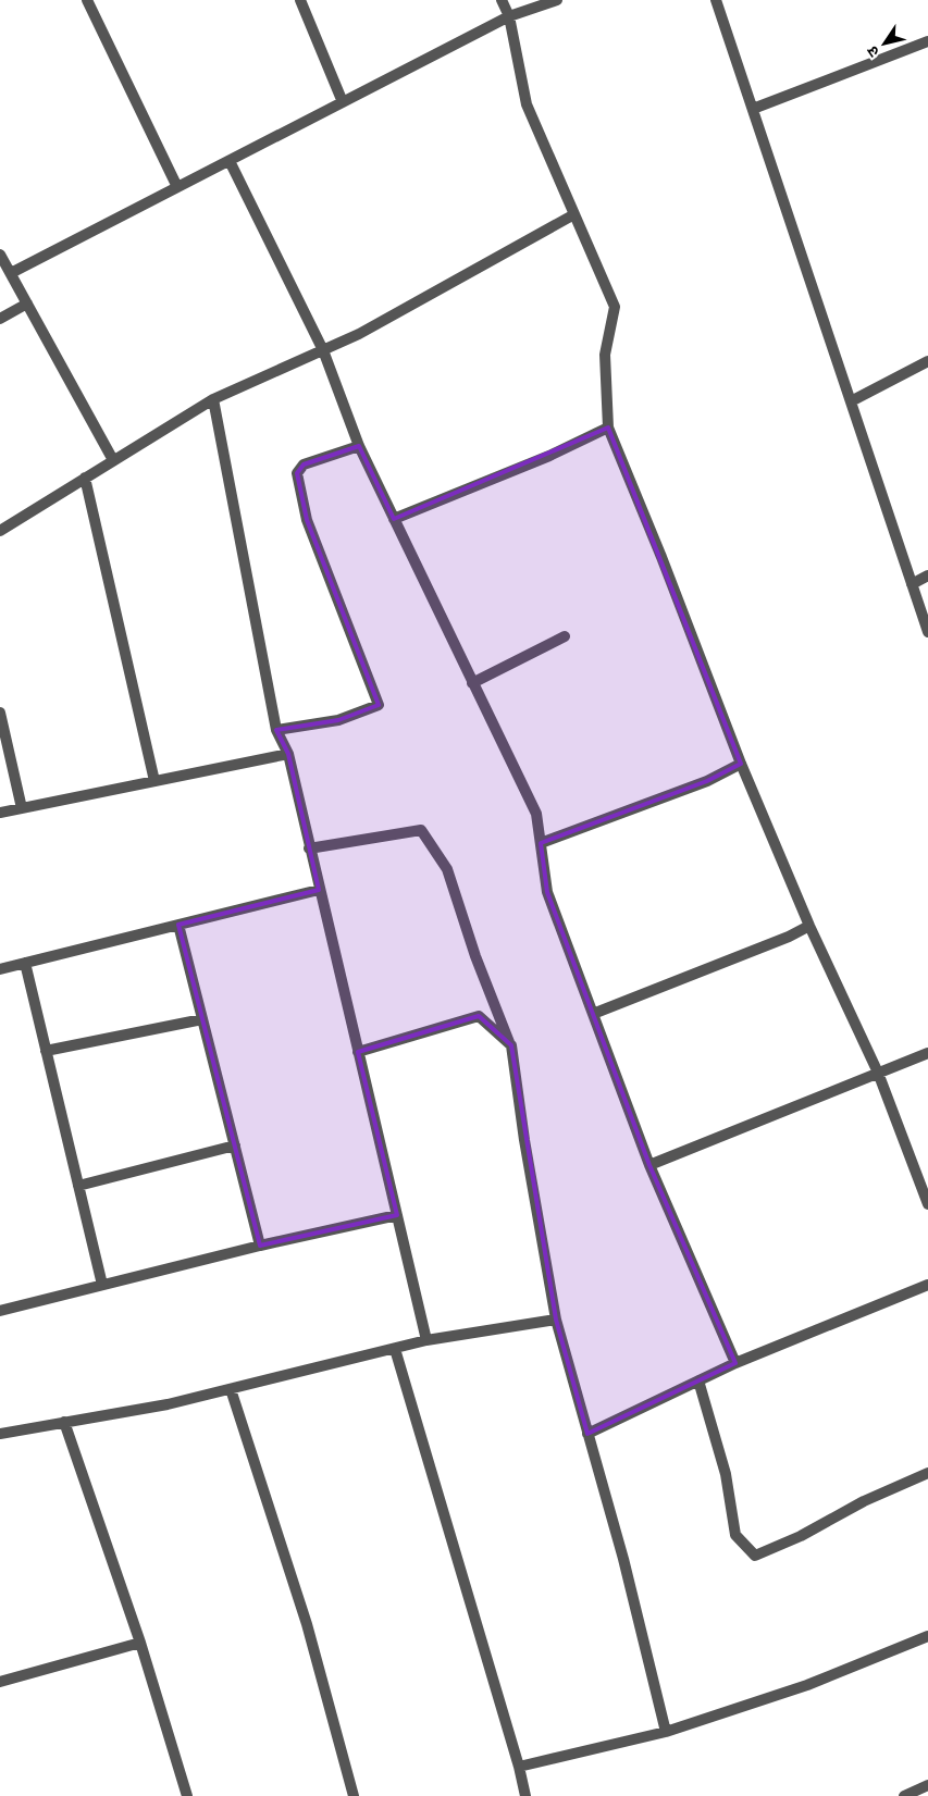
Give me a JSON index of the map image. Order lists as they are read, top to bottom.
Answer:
{
  "north": "bottom left"
}
